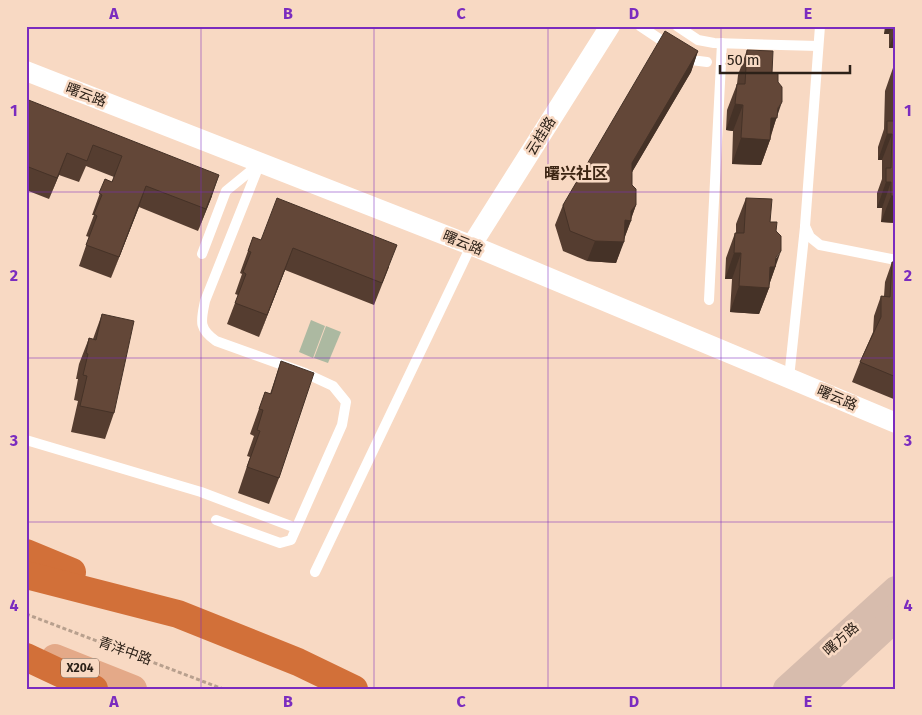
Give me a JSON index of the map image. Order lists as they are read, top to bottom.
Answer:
{
  "streets": {
    "main road": ["X204"],
    "street": ["曙云路", "云桂路", "曙方路"],
    "path": ["青洋中路"]
  },
  "crossings": [
    ["曙云路", "云桂路"]
  ],
  "districts": ["曙兴社区"],
  "scale_bar": "50 m",
  "grid": {
    "columns": [
      "A",
      "B",
      "C",
      "D",
      "E"
    ],
    "rows": [
      "1",
      "2",
      "3",
      "4"
    ]
  }
}
